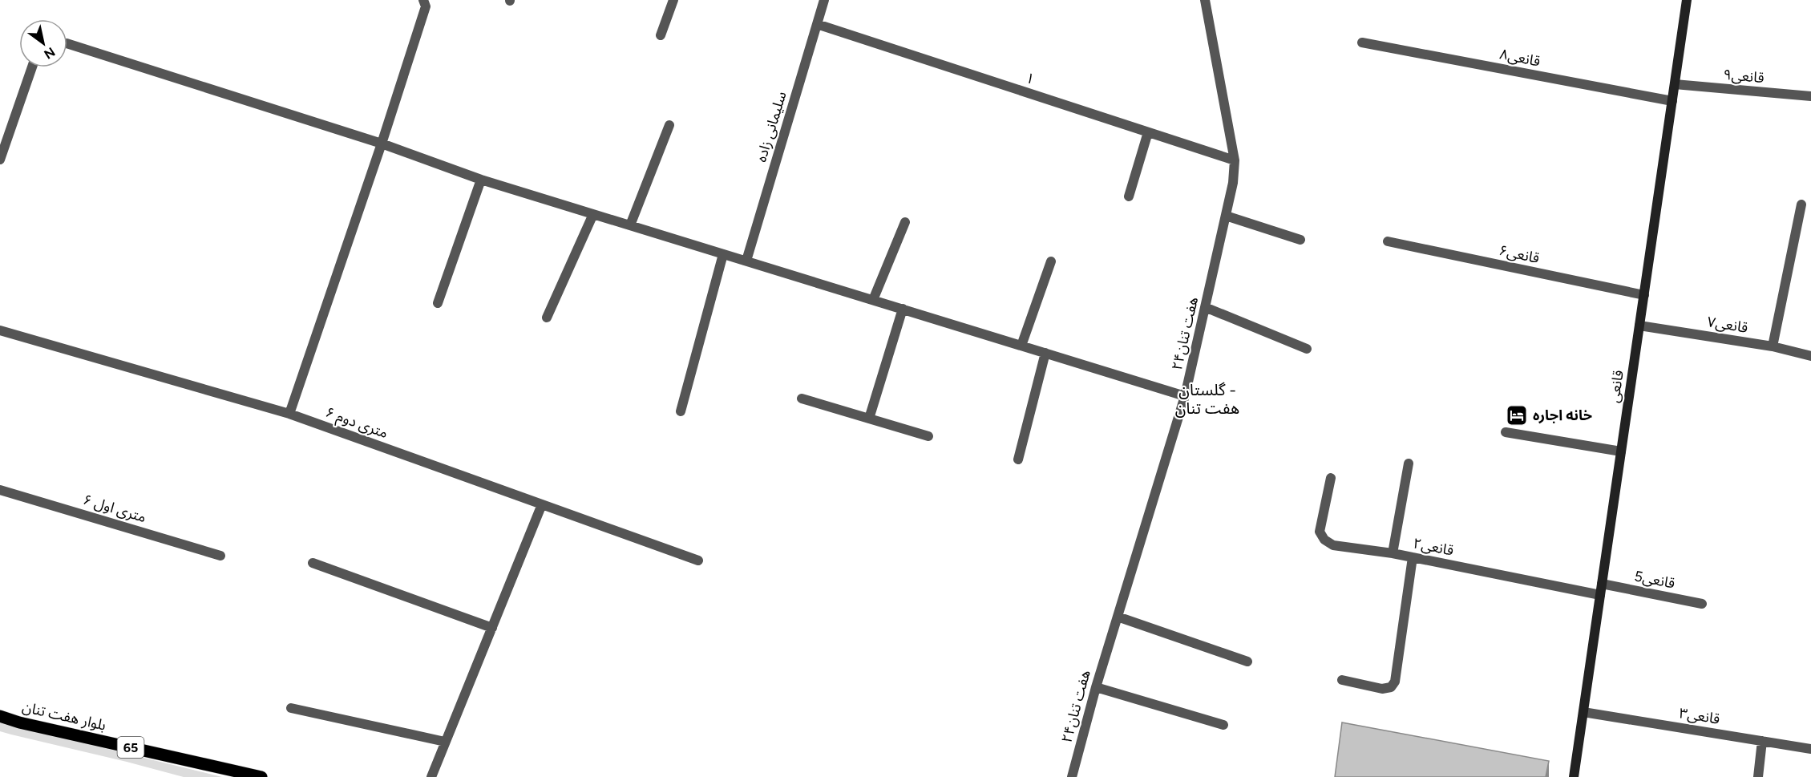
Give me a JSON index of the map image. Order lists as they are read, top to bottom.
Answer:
{
  "streets": {
    "main road": ["بلوار هفت تنان", "65"],
    "street": [
      "۸قانعی",
      "۹قانعی",
      "۱",
      "سلیمانی زاده",
      "۶قانعی",
      "۷قانعی",
      "هفت تنان۲۴",
      "قانعی",
      "۶ متری دوم",
      "۶ متری اول",
      "۲قانعی",
      "5قانعی",
      "۳قانعی"
    ]
  },
  "crossings": [
    ["۸قانعی", "قانعی"],
    ["۹قانعی", "قانعی"],
    ["۱", "سلیمانی زاده"],
    ["۱", "هفت تنان۲۴"],
    ["۶قانعی", "قانعی"],
    ["۷قانعی", "قانعی"],
    ["قانعی", "۲قانعی"],
    ["قانعی", "5قانعی"],
    ["قانعی", "۳قانعی"]
  ],
  "districts": ["گلستان - هفت تنان"],
  "places": {
    "hotel": ["خانه اجاره"]
  },
  "north": "bottom right"
}
